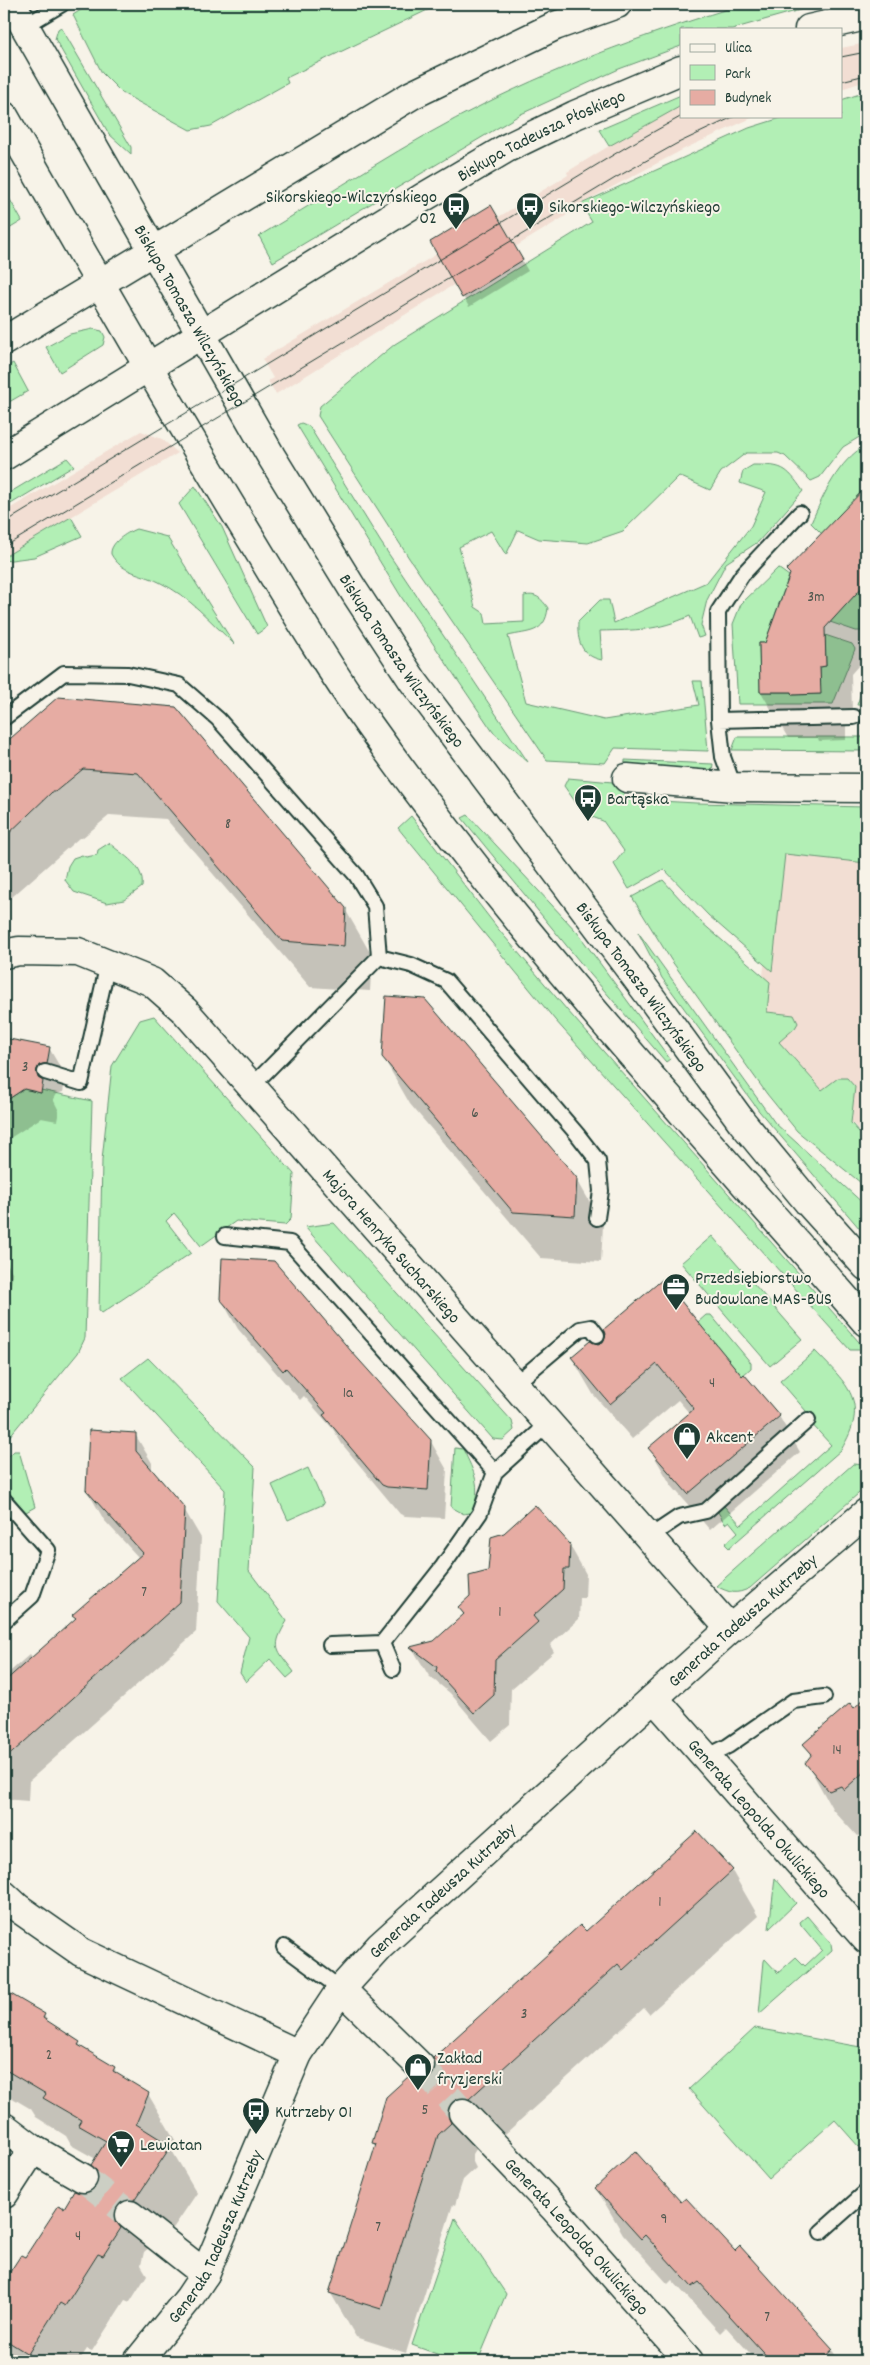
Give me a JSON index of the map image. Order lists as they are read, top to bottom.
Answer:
{
  "streets": {
    "street": [
      "Biskupa Tadeusza Płoskiego",
      "Biskupa Tomasza Wilczyńskiego",
      "Majora Henryka Sucharskiego",
      "Generała Tadeusza Kutrzeby",
      "Generała Leopolda Okulickiego"
    ]
  },
  "crossings": [
    ["Biskupa Tadeusza Płoskiego", "Biskupa Tomasza Wilczyńskiego"],
    ["Majora Henryka Sucharskiego", "Generała Tadeusza Kutrzeby"],
    ["Generała Tadeusza Kutrzeby", "Generała Leopolda Okulickiego"]
  ],
  "places": {
    "bus stop": [
      "Sikorskiego-Wilczyńskiego 02",
      "Sikorskiego-Wilczyńskiego",
      "Bartąska",
      "Kutrzeby 01"
    ],
    "office": ["Przedsiębiorstwo Budowlane MAS-BUS"],
    "shop": ["Akcent", "Zakład fryzjerski"],
    "supermarket": ["Lewiatan"]
  },
  "house_numbers": [
    "3m",
    "8",
    "3",
    "6",
    "4",
    "1a",
    "7",
    "1",
    "14",
    "1",
    "3",
    "2",
    "5",
    "9",
    "7",
    "4",
    "7"
  ],
  "legend": ["Ulica", "Park", "Budynek"]
}
